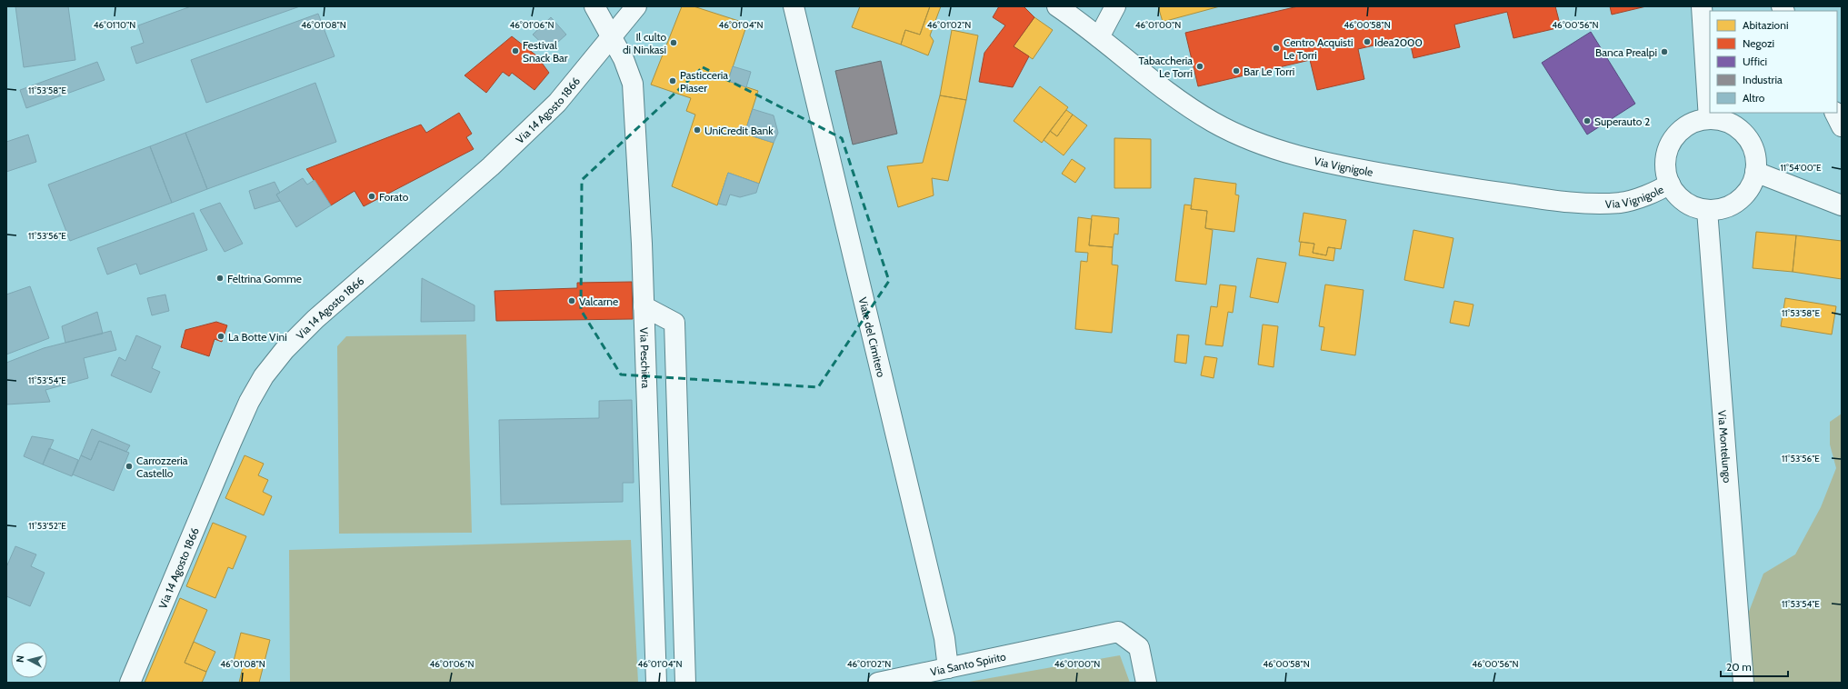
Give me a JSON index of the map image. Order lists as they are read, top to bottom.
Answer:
{
  "streets": {
    "street": [
      "Via 14 Agosto 1866",
      "Via Vignigole",
      "Viale del Cimitero",
      "Via Peschiera",
      "Via Montelungo",
      "Via Santo Spirito"
    ]
  },
  "crossings": [
    ["Via 14 Agosto 1866", "Via Peschiera"],
    ["Via Vignigole", "Via Montelungo"],
    ["Viale del Cimitero", "Via Santo Spirito"]
  ],
  "places": [
    "Idea2000",
    "Il culto di Ninkasi",
    "Centro Acquisti Le Torri",
    "Festival Snack Bar",
    "Banca Prealpi",
    "Tabaccheria Le Torri",
    "Bar Le Torri",
    "Pasticceria Piaser",
    "Superauto 2",
    "UniCredit Bank",
    "Forato",
    "Feltrina Gomme",
    "Valcarne",
    "La Botte Vini",
    "Carrozzeria Castello"
  ],
  "legend": [
    "Abitazioni",
    "Negozi",
    "Uffici",
    "Industria",
    "Altro"
  ],
  "scale_bar": "20 m",
  "north": "left",
  "coordinates": [
    "46°01'10\"N",
    "46°01'08\"N",
    "46°01'06\"N",
    "46°01'04\"N",
    "46°01'02\"N",
    "46°01'00\"N",
    "46°00'58\"N",
    "46°00'56\"N",
    "11°53'58\"E",
    "11°54'00\"E",
    "11°53'56\"E",
    "11°53'54\"E",
    "11°53'52\"E"
  ]
}
